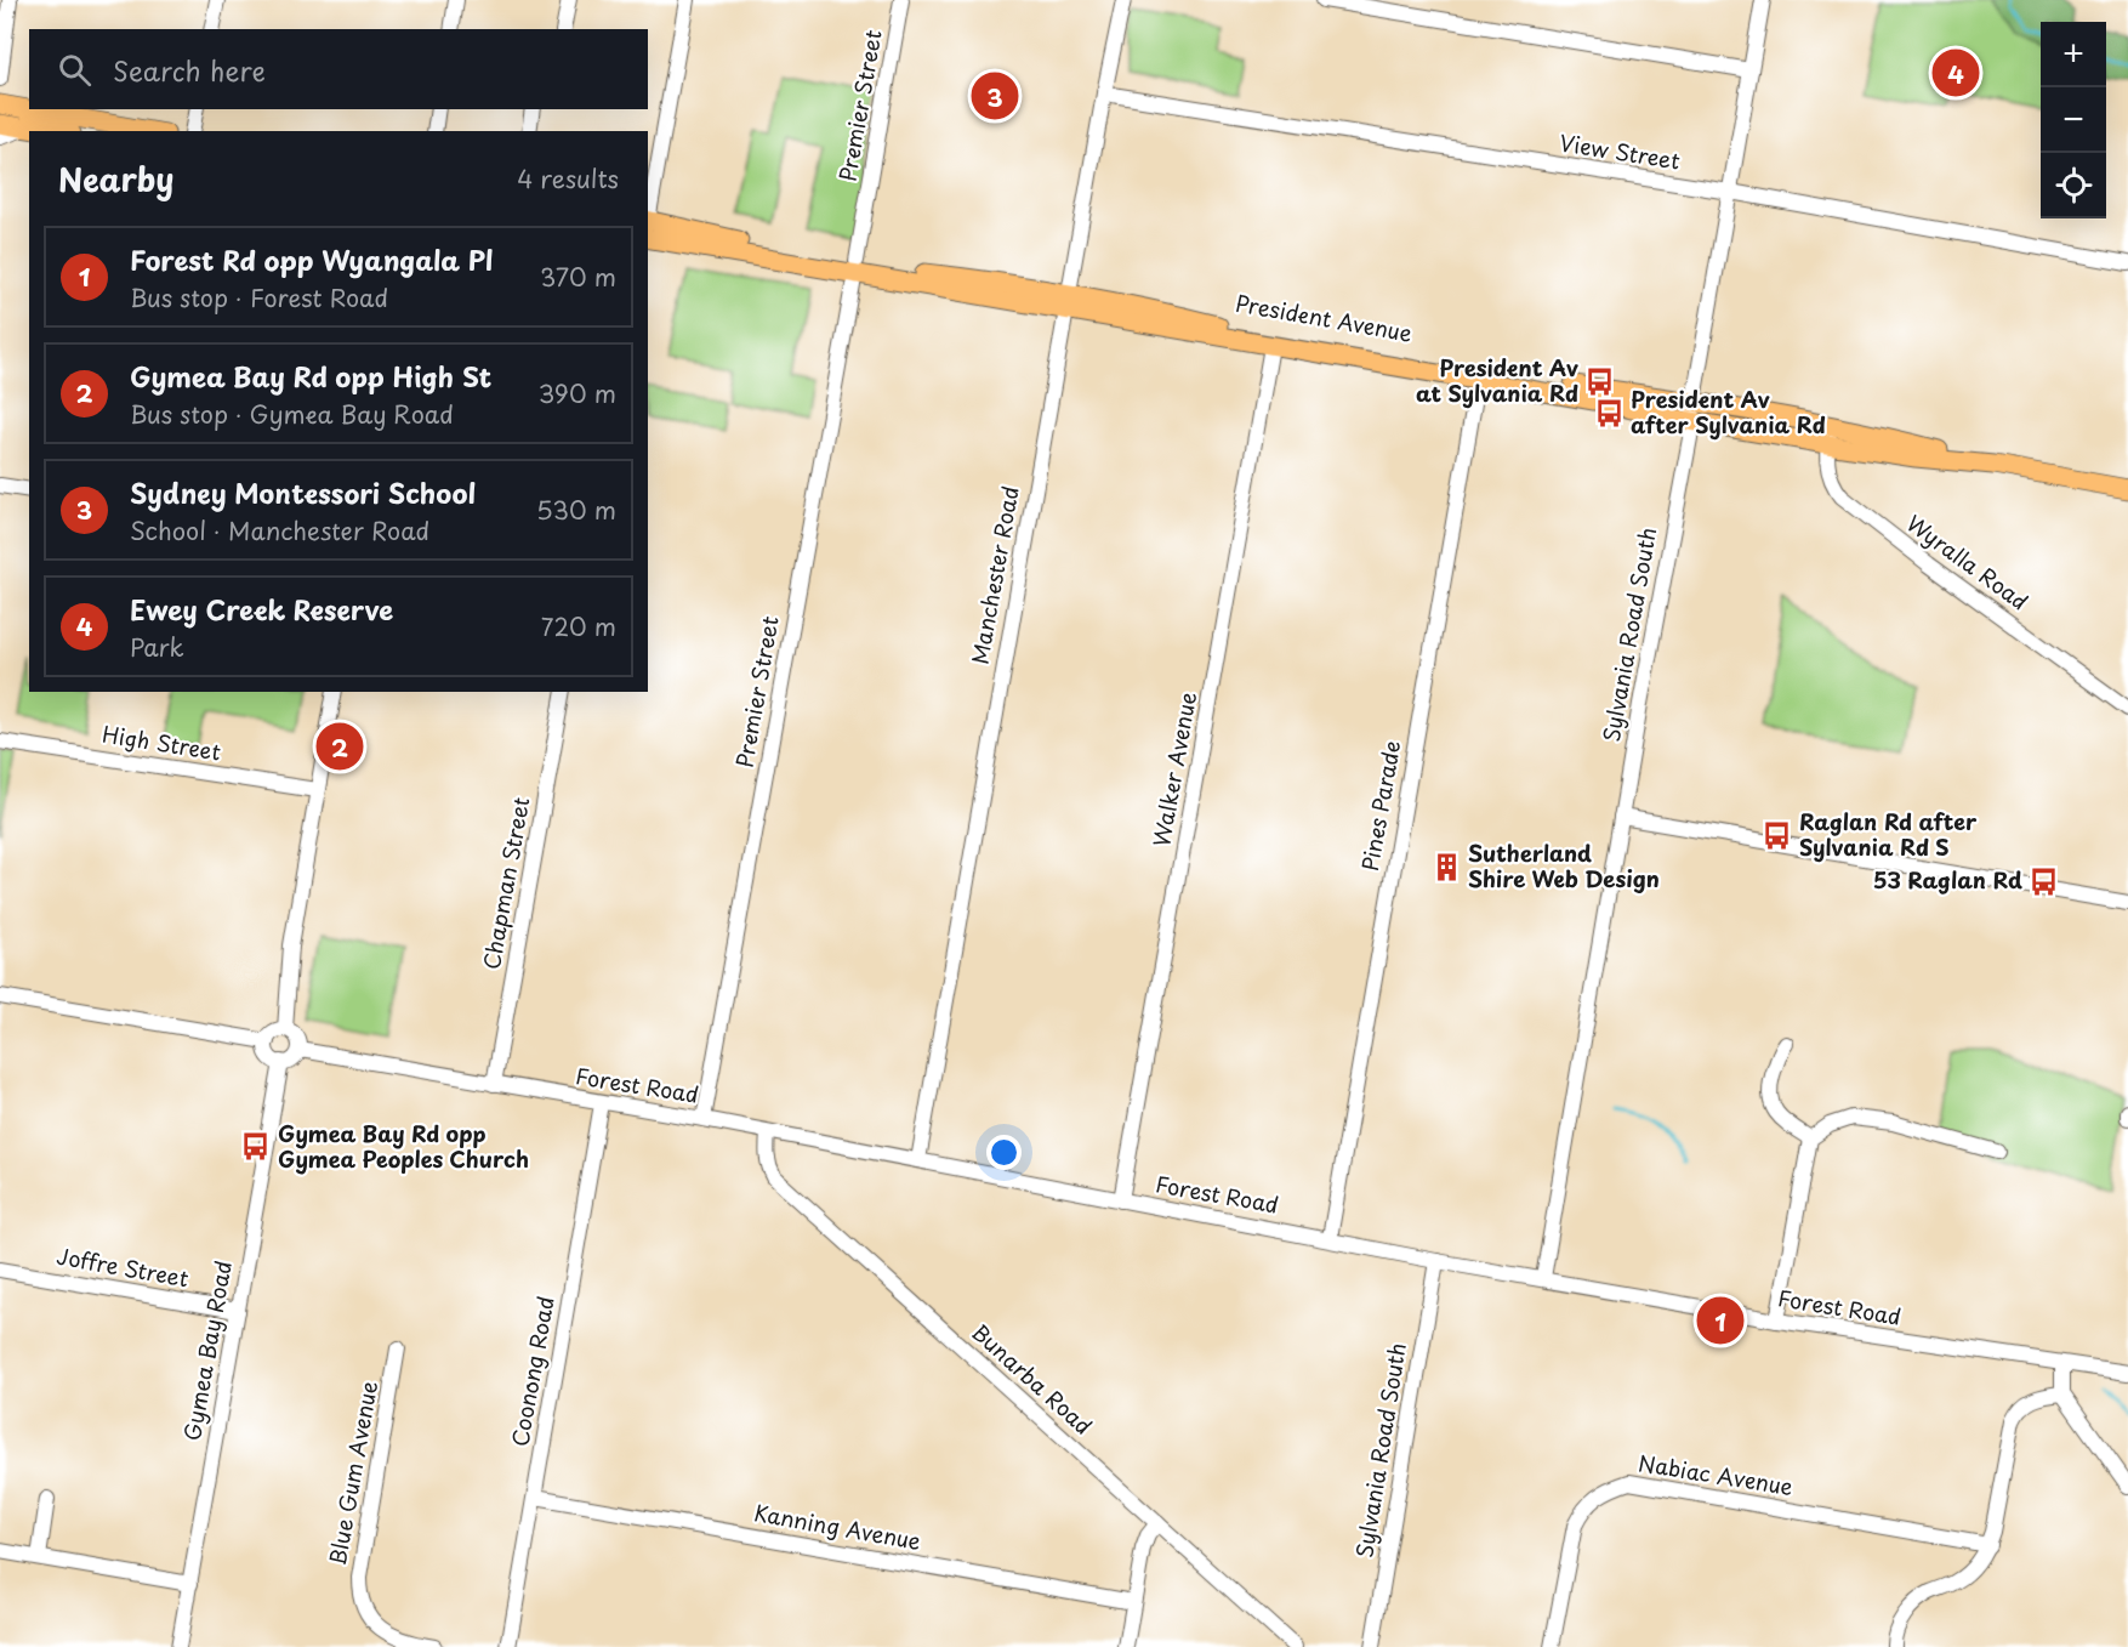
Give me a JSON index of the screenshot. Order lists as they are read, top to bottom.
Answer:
{
  "streets": {
    "main road": ["President Avenue"],
    "street": [
      "Premier Street",
      "View Street",
      "Wyralla Road",
      "Manchester Road",
      "Sylvania Road South",
      "High Street",
      "Walker Avenue",
      "Pines Parade",
      "Chapman Street",
      "Forest Road",
      "Joffre Street",
      "Gymea Bay Road",
      "Coonong Road",
      "Bunarba Road",
      "Blue Gum Avenue",
      "Nabiac Avenue",
      "Kanning Avenue"
    ]
  },
  "crossings": [
    ["Premier Street", "President Avenue"],
    ["Premier Street", "Forest Road"],
    ["View Street", "Manchester Road"],
    ["View Street", "Sylvania Road South"],
    ["President Avenue", "Wyralla Road"],
    ["President Avenue", "Manchester Road"],
    ["President Avenue", "Sylvania Road South"],
    ["President Avenue", "Walker Avenue"],
    ["President Avenue", "Pines Parade"],
    ["Manchester Road", "Forest Road"],
    ["Sylvania Road South", "Forest Road"],
    ["Walker Avenue", "Forest Road"],
    ["Pines Parade", "Forest Road"],
    ["Chapman Street", "Forest Road"],
    ["Forest Road", "Gymea Bay Road"],
    ["Forest Road", "Coonong Road"],
    ["Forest Road", "Bunarba Road"],
    ["Joffre Street", "Gymea Bay Road"],
    ["Coonong Road", "Kanning Avenue"]
  ],
  "places": {
    "bus stop": [
      "President Av at Sylvania Rd",
      "President Av after Sylvania Rd",
      "Raglan Rd after Sylvania Rd S",
      "53 Raglan Rd",
      "Gymea Bay Rd opp Gymea Peoples Church"
    ],
    "building": ["Sutherland Shire Web Design"]
  },
  "page": {
    "map_buttons": ["+", "−"],
    "search": "Search here",
    "pins": [
      "4",
      "3",
      "2",
      "1"
    ],
    "heading": ["Nearby", "4 results"],
    "list": [
      {
        "mark": "1",
        "name": "Forest Rd opp Wyangala Pl",
        "note": "Bus stop · Forest Road",
        "value": "370 m"
      },
      {
        "mark": "2",
        "name": "Gymea Bay Rd opp High St",
        "note": "Bus stop · Gymea Bay Road",
        "value": "390 m"
      },
      {
        "mark": "3",
        "name": "Sydney Montessori School",
        "note": "School · Manchester Road",
        "value": "530 m"
      },
      {
        "mark": "4",
        "name": "Ewey Creek Reserve",
        "note": "Park",
        "value": "720 m"
      }
    ]
  }
}
